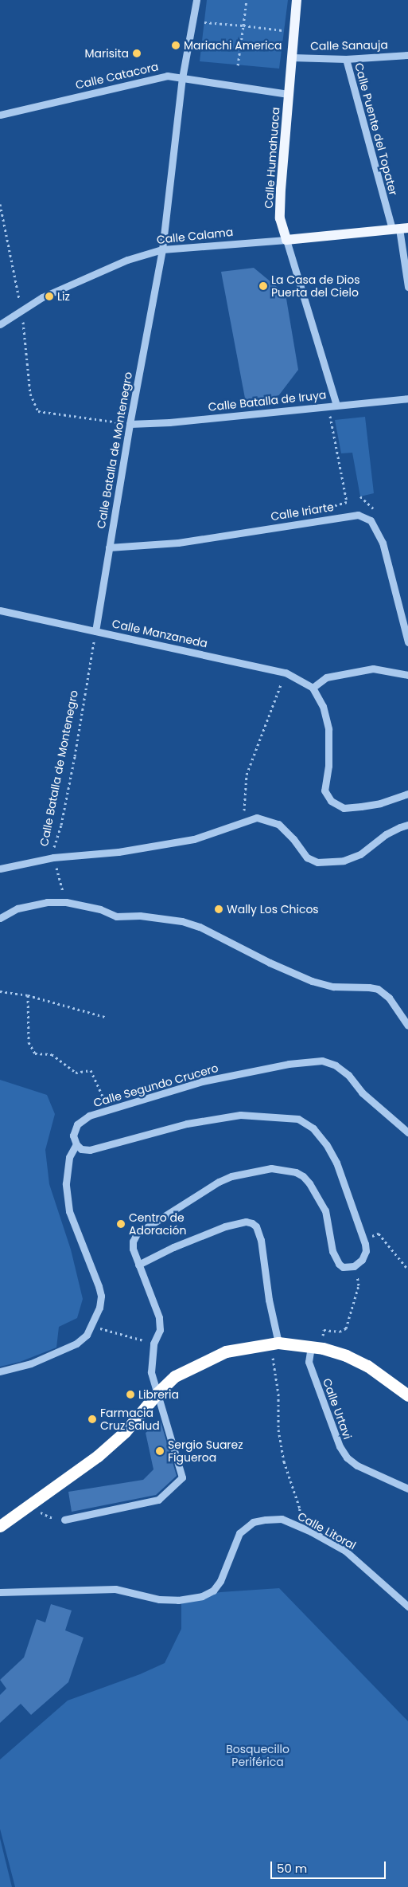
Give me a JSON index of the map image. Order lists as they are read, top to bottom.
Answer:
{
  "streets": {
    "main road": ["Calle Humahuaca", "Calle Calama"],
    "street": [
      "Calle Sanauja",
      "Calle Catacora",
      "Calle Puente del Topater",
      "Calle Batalla de Iruya",
      "Calle Batalla de Montenegro",
      "Calle Iriarte",
      "Calle Manzaneda",
      "Calle Segundo Crucero",
      "Calle Urtavi",
      "Calle Litoral"
    ]
  },
  "crossings": [
    ["Calle Sanauja", "Calle Puente del Topater"],
    ["Calle Sanauja", "Calle Humahuaca"],
    ["Calle Catacora", "Calle Humahuaca"],
    ["Calle Catacora", "Calle Batalla de Montenegro"],
    ["Calle Puente del Topater", "Calle Calama"],
    ["Calle Humahuaca", "Calle Calama"],
    ["Calle Humahuaca", "Calle Batalla de Iruya"],
    ["Calle Calama", "Calle Batalla de Montenegro"],
    ["Calle Batalla de Iruya", "Calle Batalla de Montenegro"],
    ["Calle Batalla de Montenegro", "Calle Iriarte"],
    ["Calle Batalla de Montenegro", "Calle Manzaneda"]
  ],
  "parks": ["Bosquecillo Periférica"],
  "places": [
    "Mariachi America",
    "Marisita",
    "La Casa de Dios Puerta del Cielo",
    "Liz",
    "Wally Los Chicos",
    "Centro de Adoración",
    "Libreria",
    "Farmacia Cruz Salud",
    "Sergio Suarez Figueroa"
  ],
  "scale_bar": "50 m"
}
